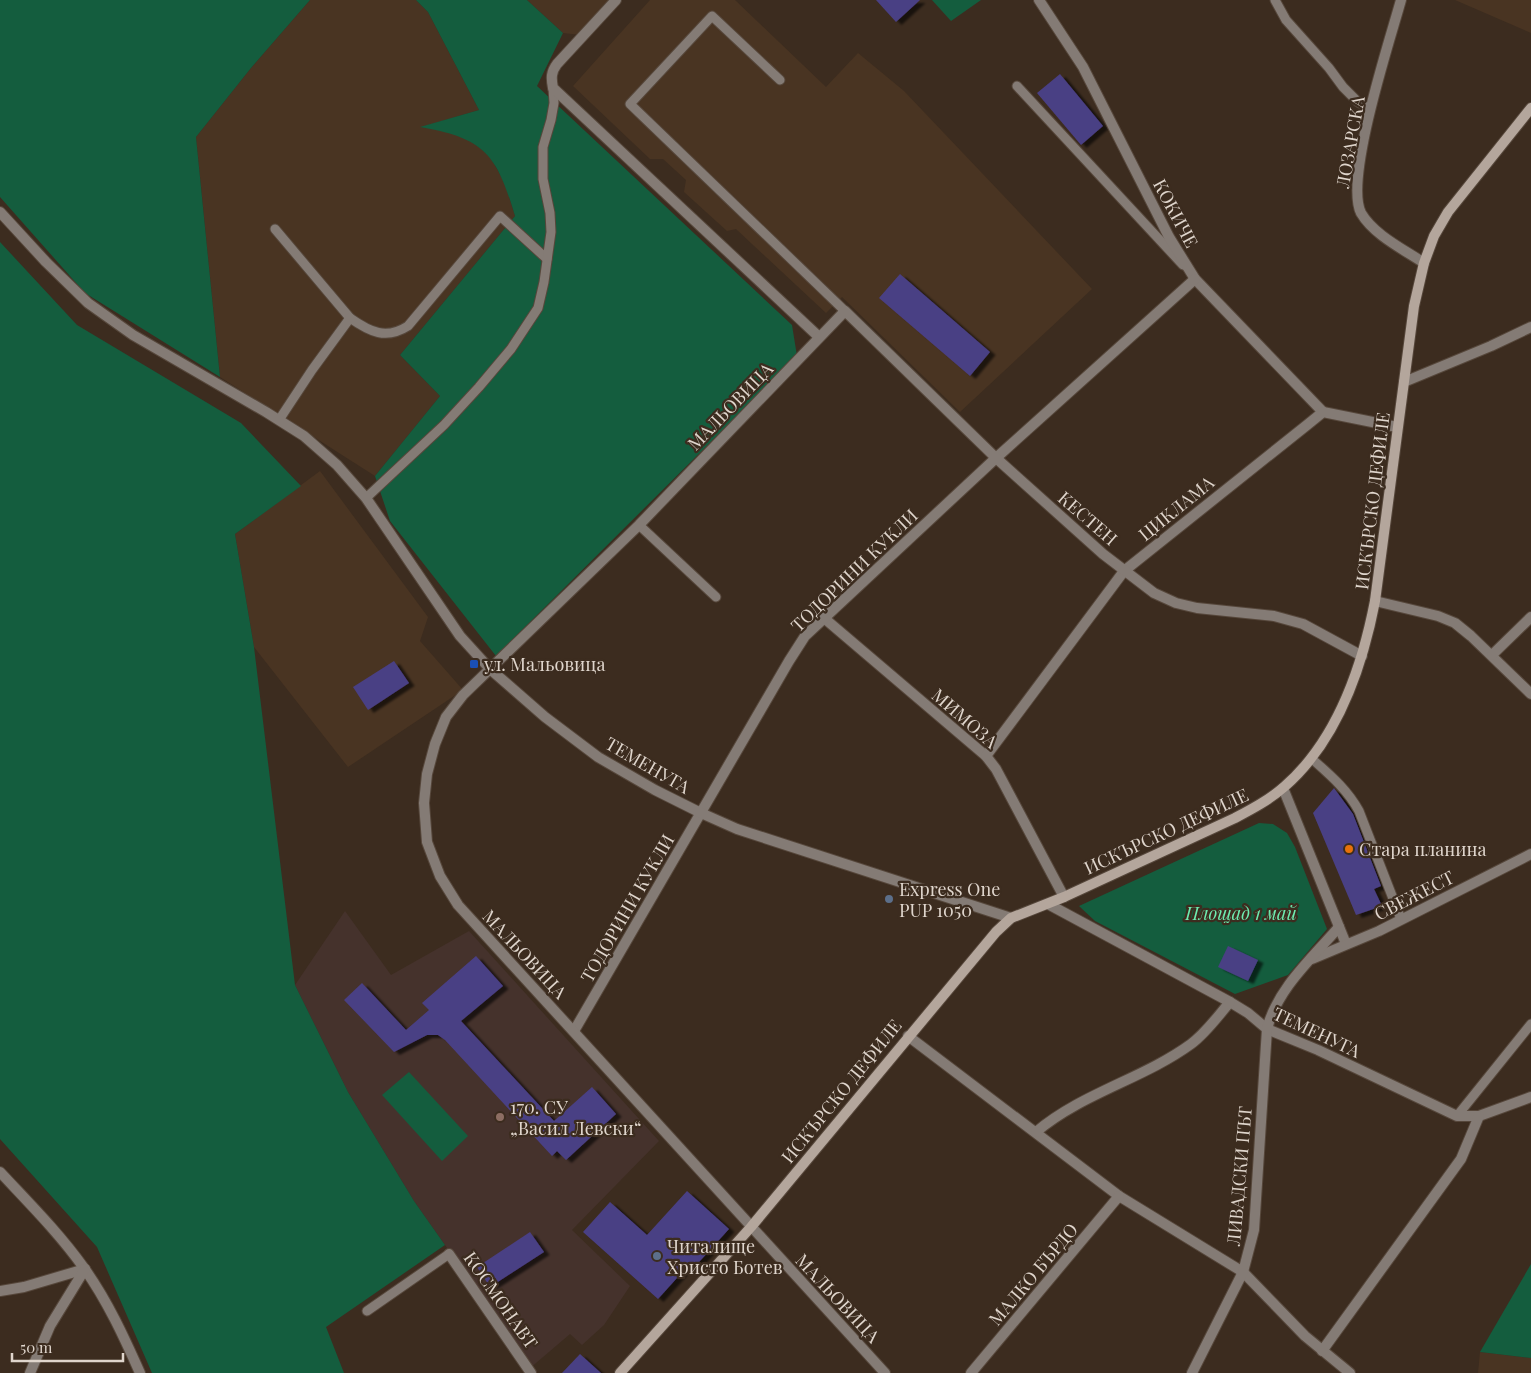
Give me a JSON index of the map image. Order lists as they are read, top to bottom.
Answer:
{
  "streets": {
    "main road": ["ИСКЪРСКО ДЕФИЛЕ"],
    "street": [
      "ЛОЗАРСКА",
      "КОКИЧЕ",
      "МАЛЬОВИЦА",
      "ЦИКЛАМА",
      "КЕСТЕН",
      "ТОДОРИНИ КУКЛИ",
      "МИМОЗА",
      "ТЕМЕНУГА",
      "СВЕЖЕСТ",
      "ЛИВАДСКИ ПЪТ",
      "МАЛКО БЪРДО",
      "КОСМОНАВТ"
    ]
  },
  "crossings": [
    ["ЛОЗАРСКА", "ИСКЪРСКО ДЕФИЛЕ"],
    ["КОКИЧЕ", "ЦИКЛАМА"],
    ["КОКИЧЕ", "ТОДОРИНИ КУКЛИ"],
    ["МАЛЬОВИЦА", "ИСКЪРСКО ДЕФИЛЕ"],
    ["МАЛЬОВИЦА", "КЕСТЕН"],
    ["МАЛЬОВИЦА", "ТОДОРИНИ КУКЛИ"],
    ["МАЛЬОВИЦА", "ТЕМЕНУГА"],
    ["ИСКЪРСКО ДЕФИЛЕ", "КЕСТЕН"],
    ["ИСКЪРСКО ДЕФИЛЕ", "МИМОЗА"],
    ["ИСКЪРСКО ДЕФИЛЕ", "ТЕМЕНУГА"],
    ["ЦИКЛАМА", "КЕСТЕН"],
    ["ЦИКЛАМА", "МИМОЗА"],
    ["КЕСТЕН", "ТОДОРИНИ КУКЛИ"],
    ["ТОДОРИНИ КУКЛИ", "МИМОЗА"],
    ["ТОДОРИНИ КУКЛИ", "ТЕМЕНУГА"],
    ["ТЕМЕНУГА", "ЛИВАДСКИ ПЪТ"],
    ["СВЕЖЕСТ", "ЛИВАДСКИ ПЪТ"]
  ],
  "parks": ["Площад 1 май"],
  "places": {
    "transit": ["ул. Мальовица"],
    "other": [
      "Стара планина",
      "Express One PUP 1050",
      "170. СУ „Васил Левски“",
      "Читалище Христо Ботев"
    ]
  },
  "scale_bar": "50 m"
}
